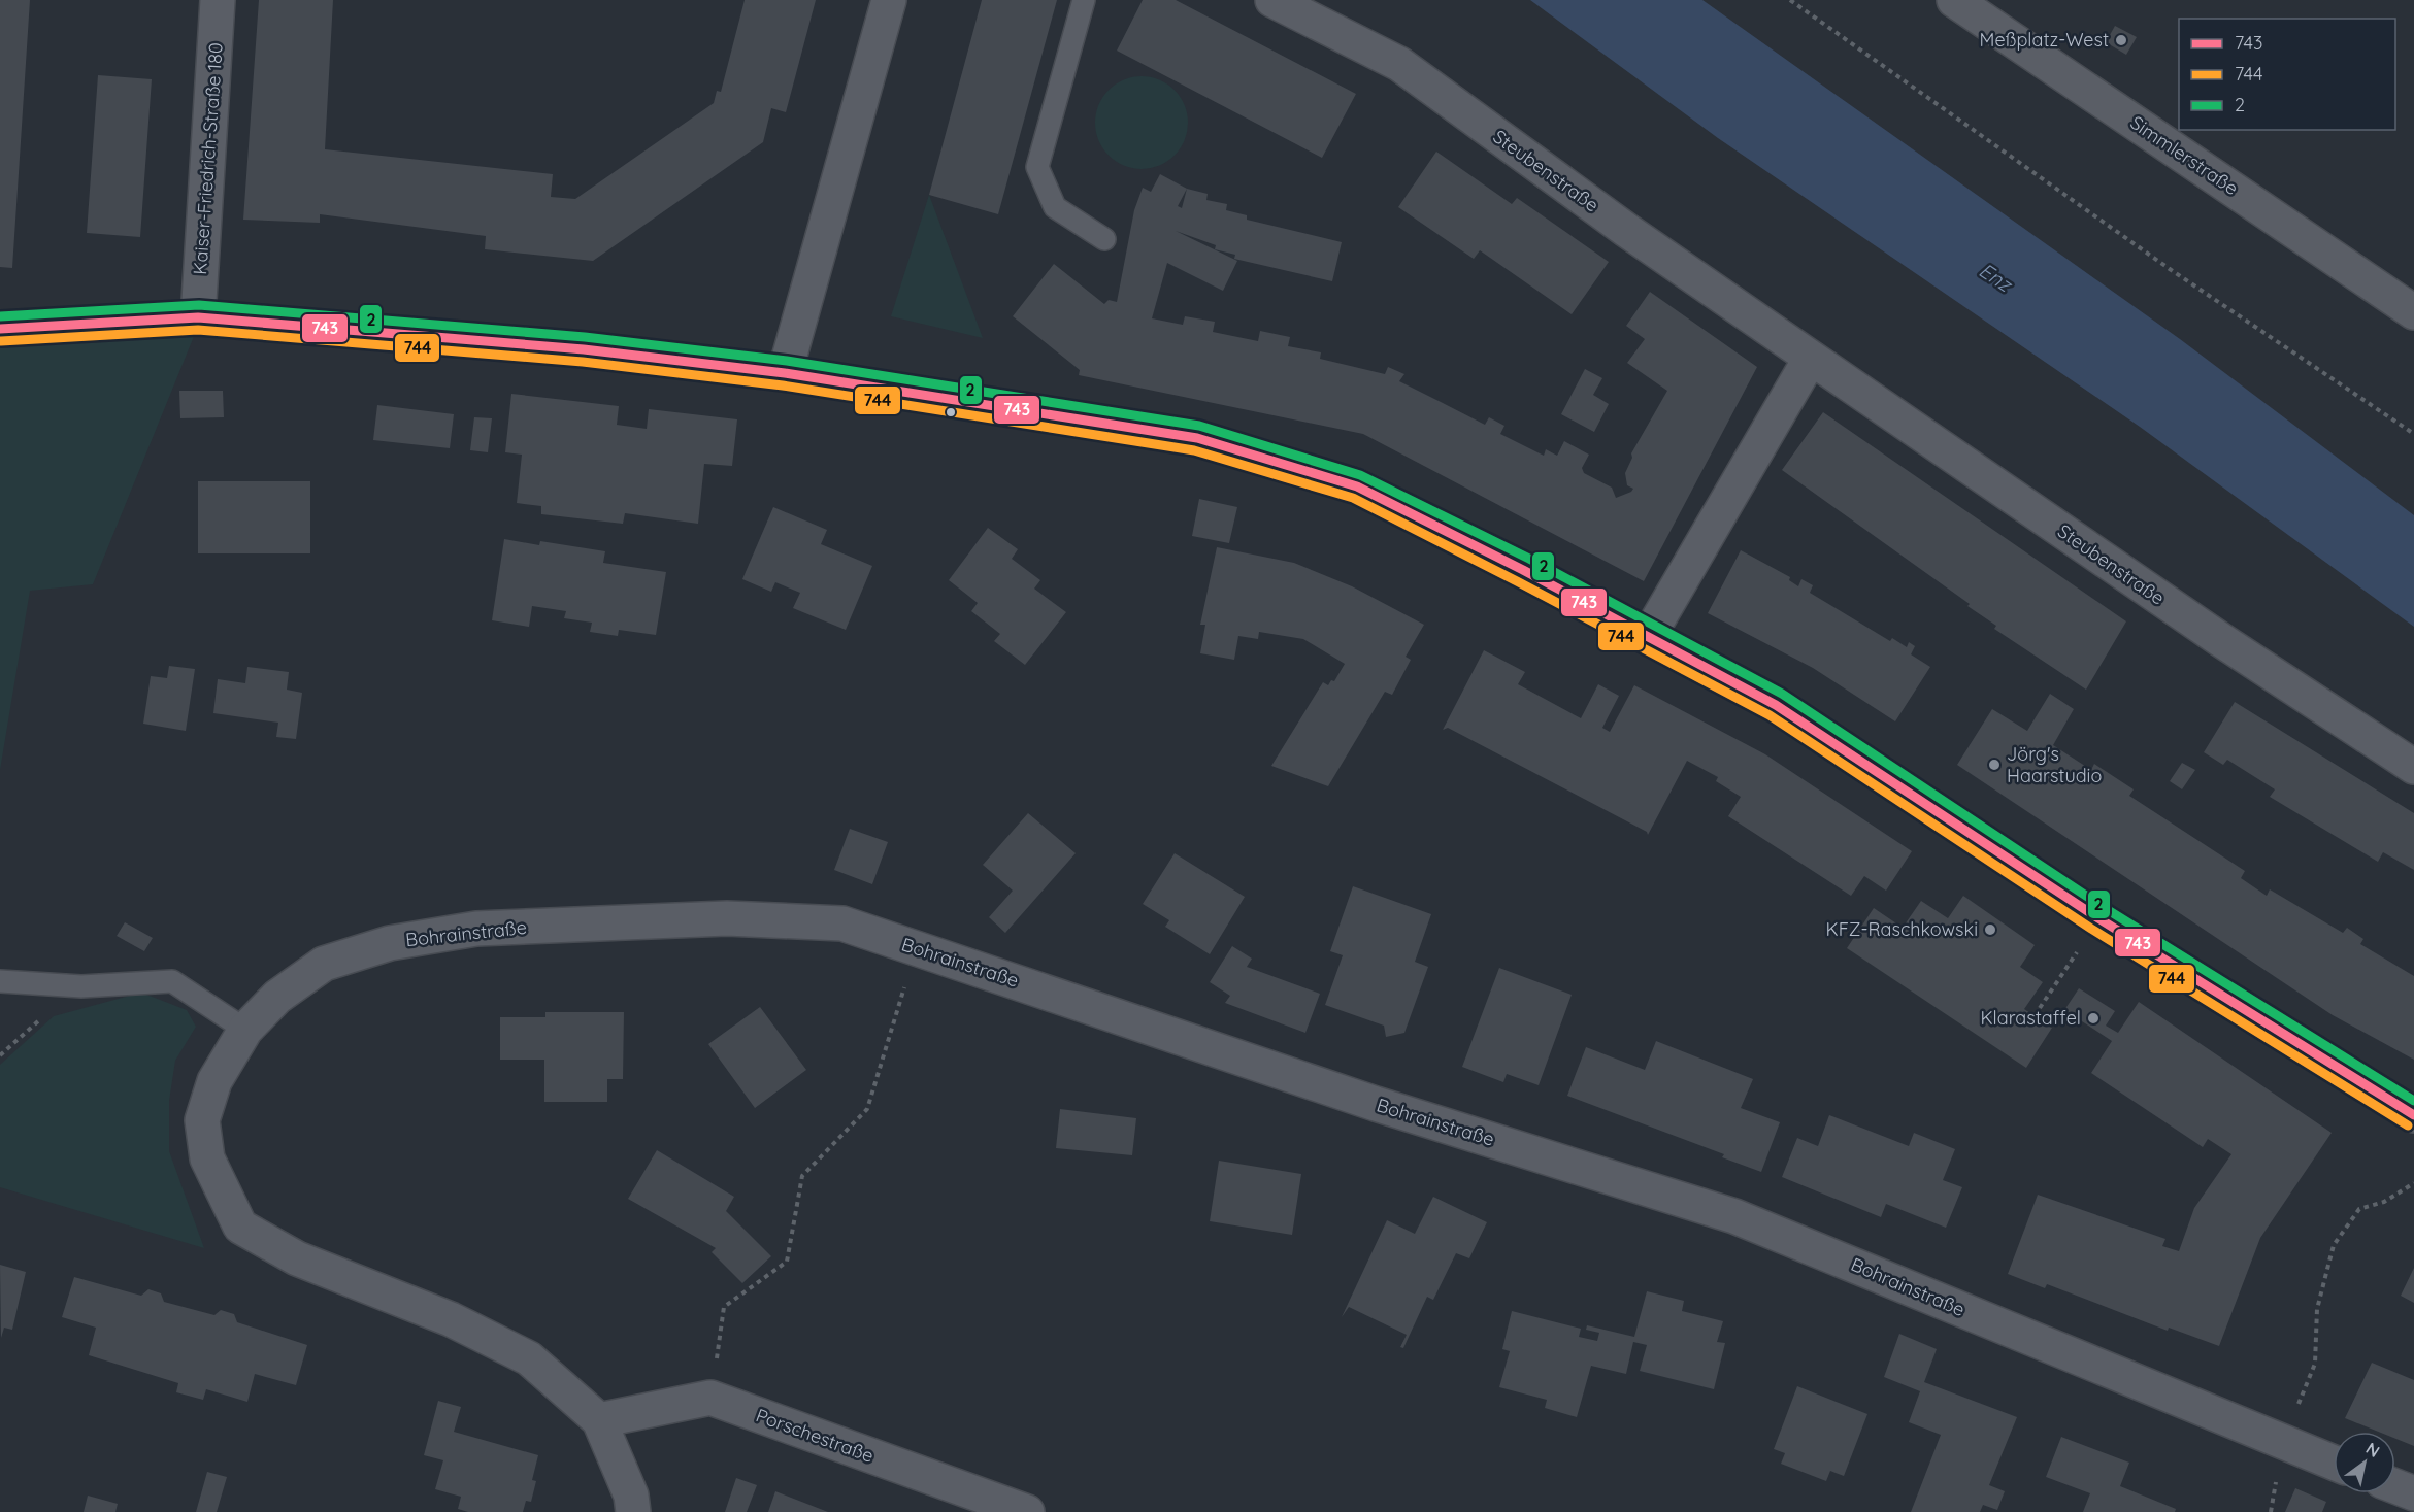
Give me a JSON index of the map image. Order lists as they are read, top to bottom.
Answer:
{
  "streets": {
    "street": [
      "Simmlerstraße",
      "Kaiser-Friedrich-Straße 180",
      "Steubenstraße",
      "Bohrainstraße",
      "Porschestraße"
    ]
  },
  "water": ["Enz"],
  "places": [
    "Meßplatz-West",
    "Jörg's Haarstudio",
    "KFZ-Raschkowski",
    "Klarastaffel"
  ],
  "lines": ["transit line 2", "transit line 743", "transit line 744"],
  "legend": ["743", "744", "2"],
  "north": "top right"
}
